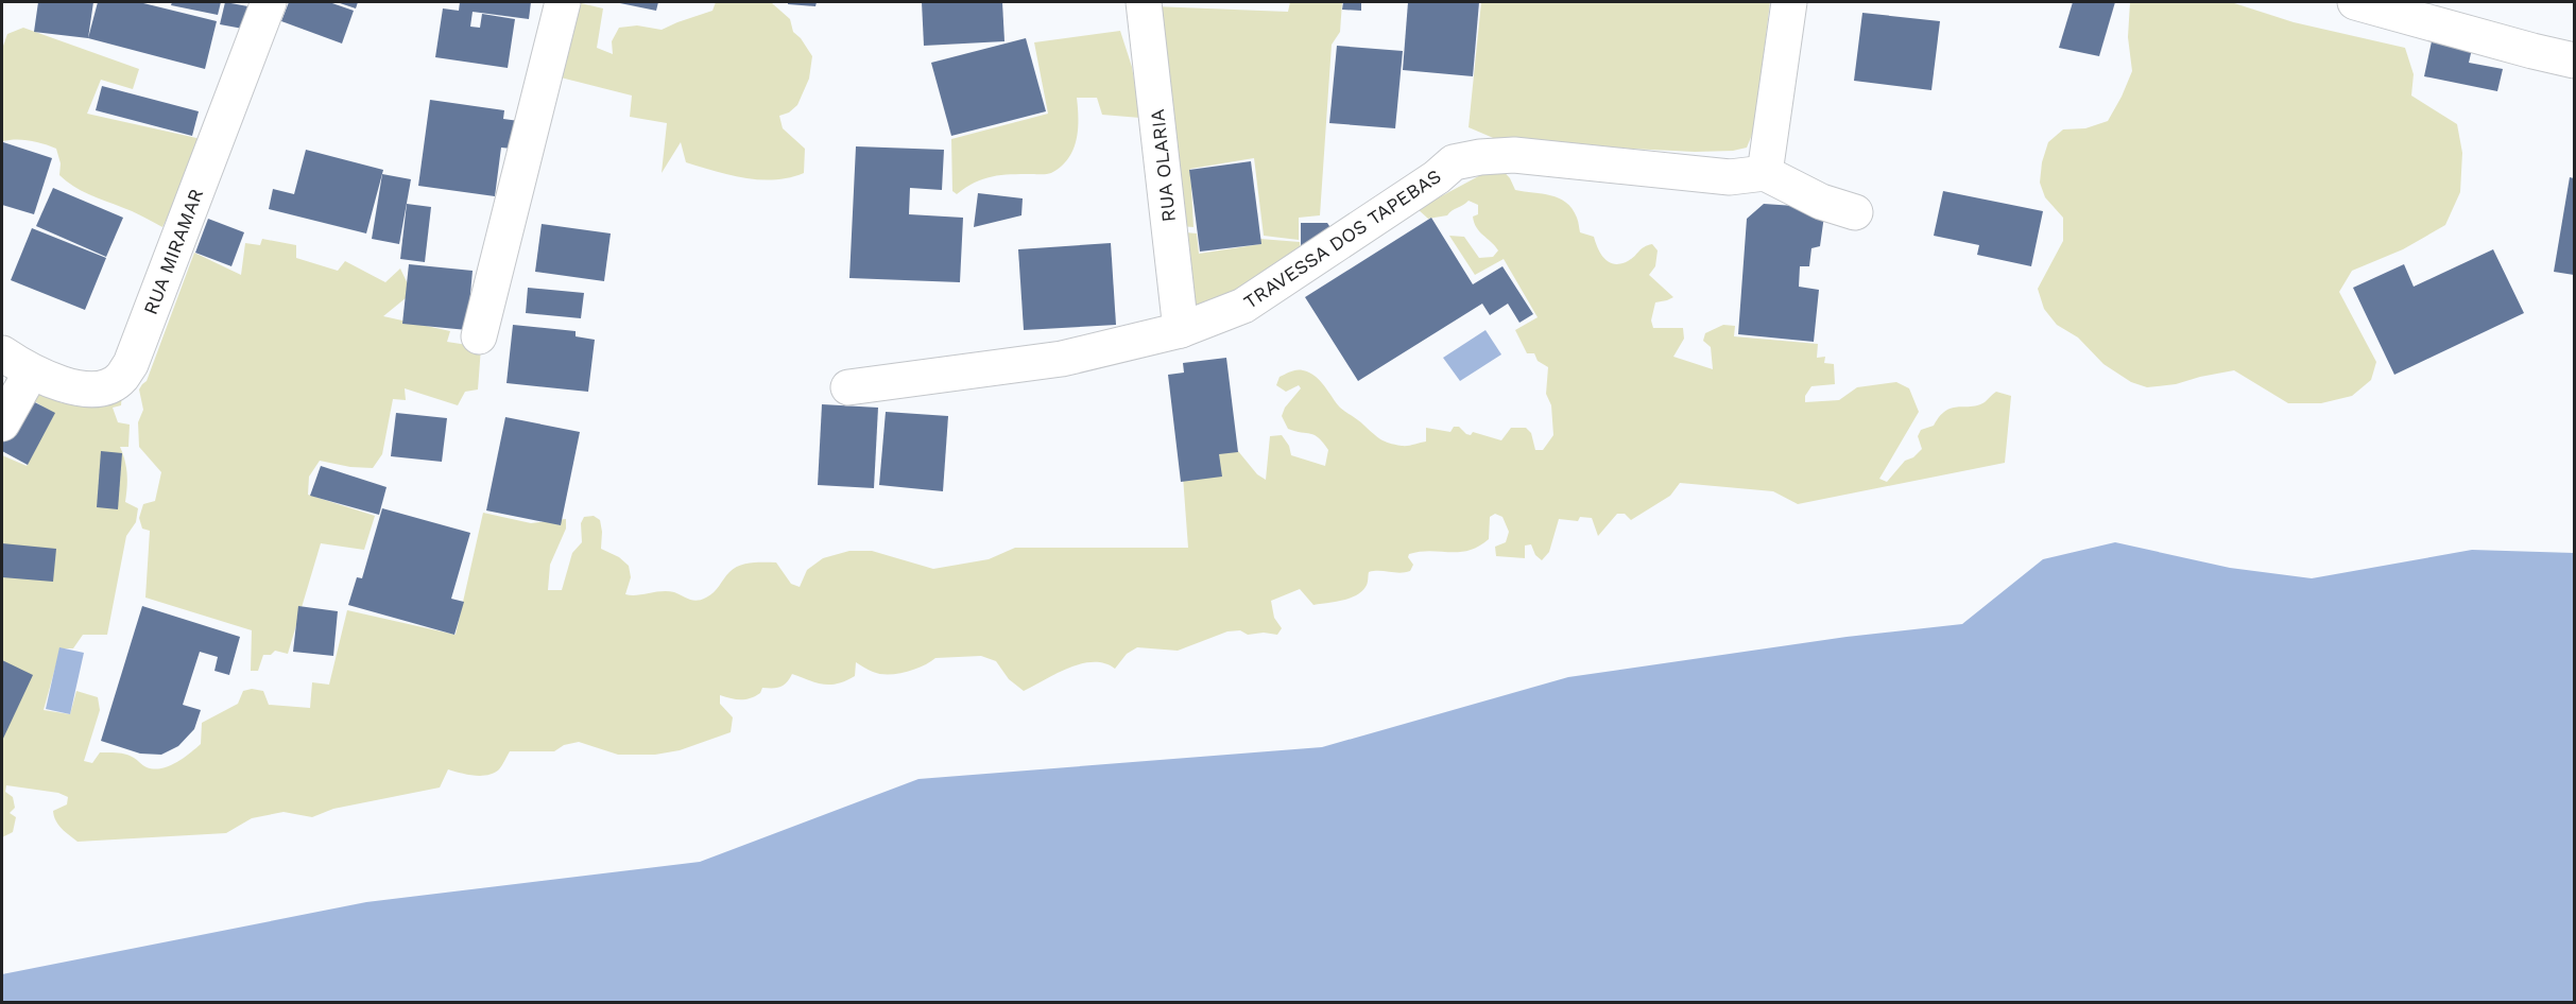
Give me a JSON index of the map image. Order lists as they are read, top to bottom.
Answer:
{
  "streets": {
    "street": ["RUA OLARIA", "TRAVESSA DOS TAPEBAS", "RUA MIRAMAR"]
  },
  "crossings": [
    ["RUA OLARIA", "TRAVESSA DOS TAPEBAS"]
  ]
}
